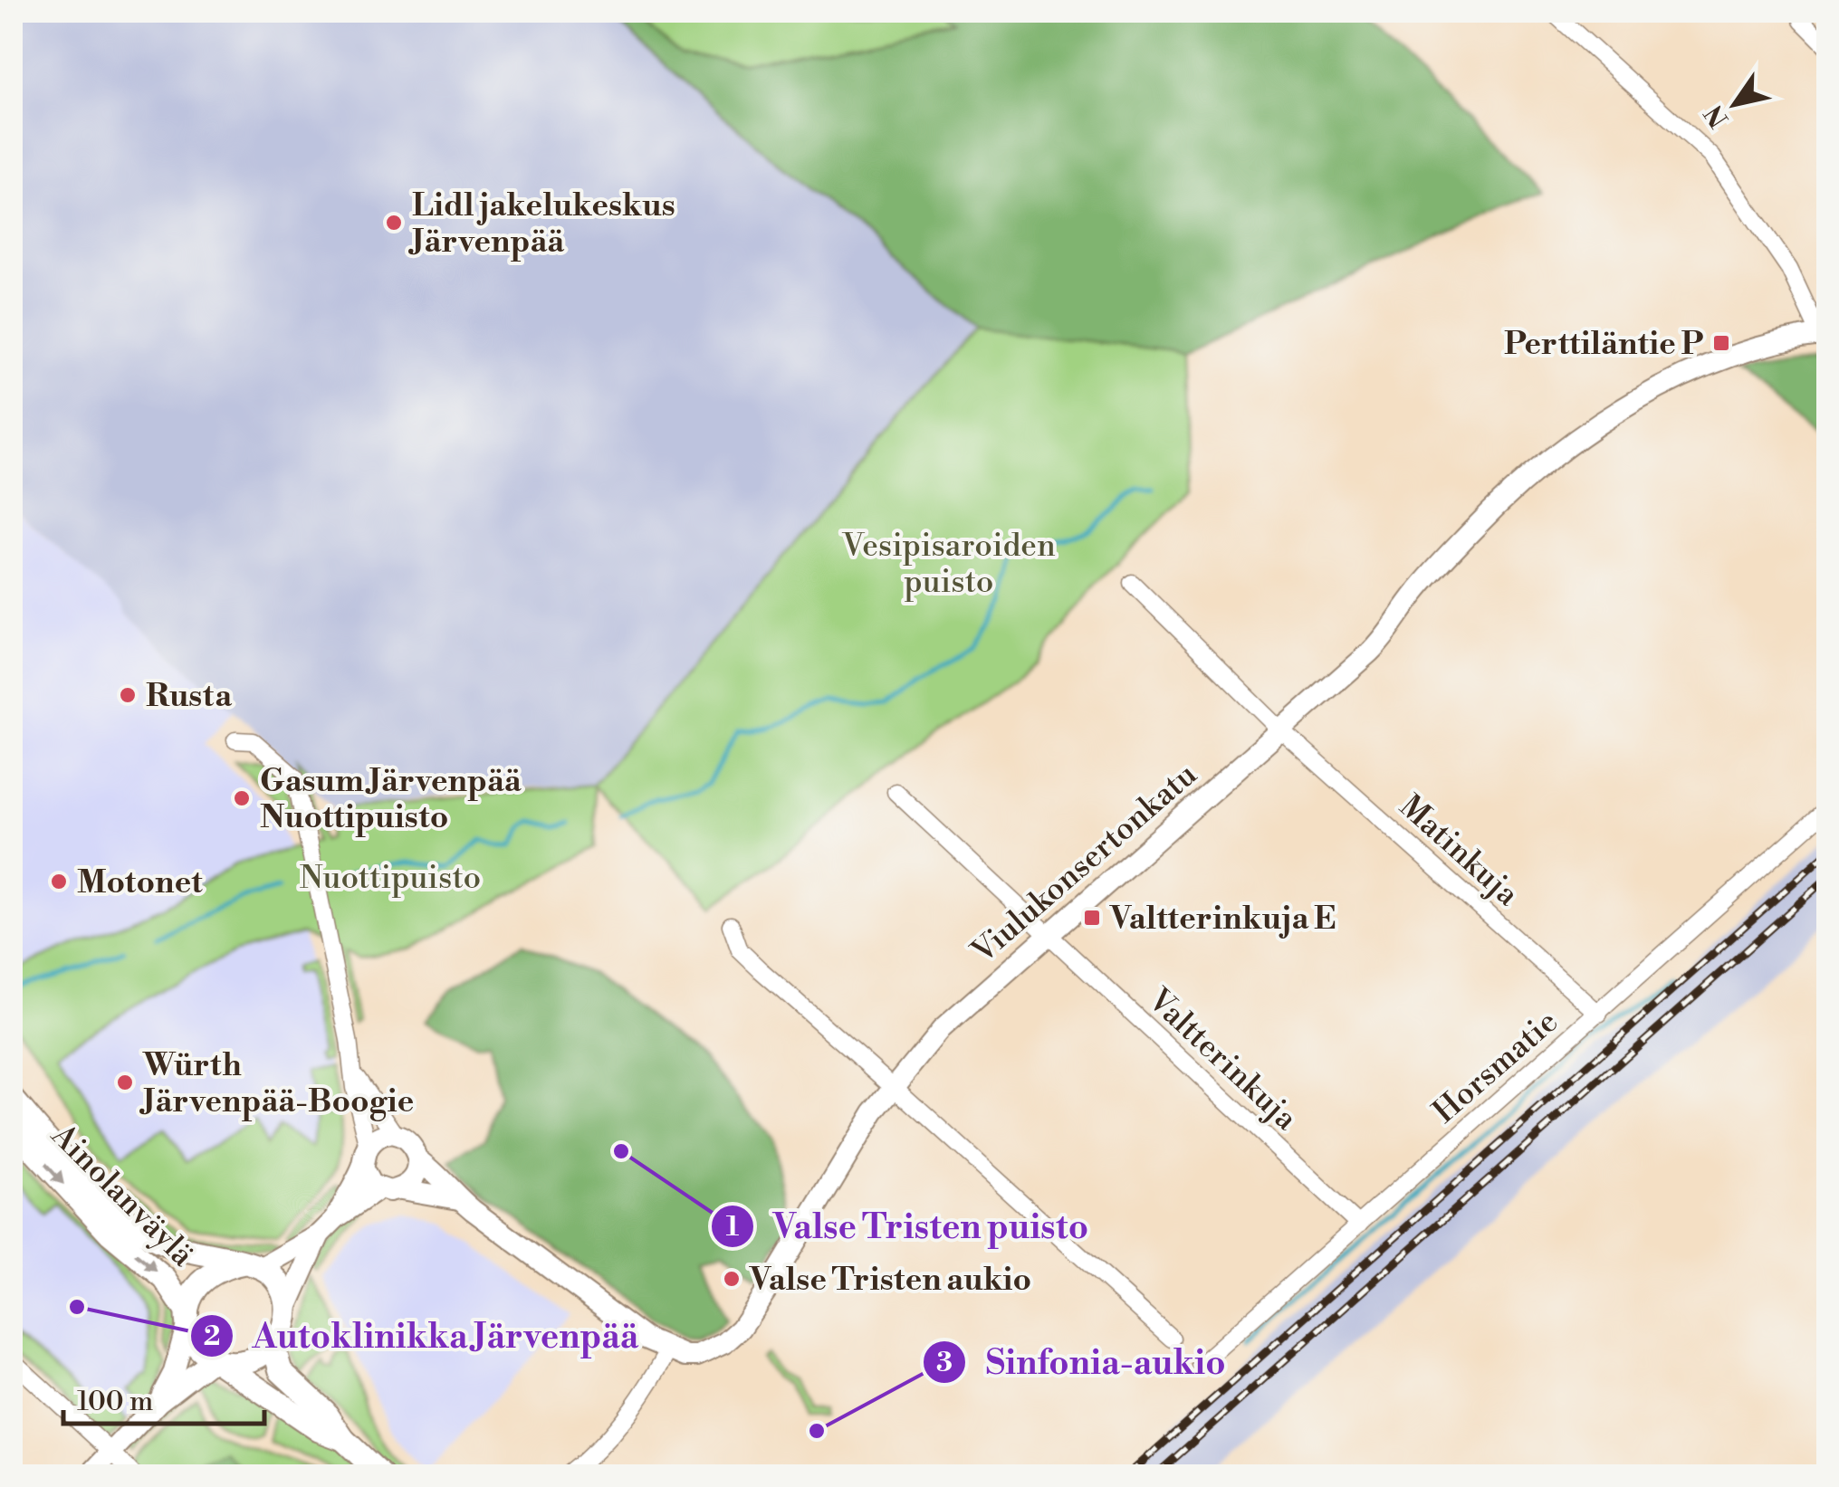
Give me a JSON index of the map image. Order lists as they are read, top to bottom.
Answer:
{
  "streets": {
    "main road": ["Ainolanväylä"],
    "street": [
      "Matinkuja",
      "Viulukonsertonkatu",
      "Valtterinkuja",
      "Horsmatie"
    ]
  },
  "crossings": [
    ["Matinkuja", "Viulukonsertonkatu"],
    ["Matinkuja", "Horsmatie"],
    ["Viulukonsertonkatu", "Valtterinkuja"],
    ["Valtterinkuja", "Horsmatie"]
  ],
  "parks": ["Vesipisaroiden puisto", "Nuottipuisto"],
  "places": {
    "other": [
      "Lidl jakelukeskus Järvenpää",
      "Rusta",
      "Gasum Järvenpää Nuottipuisto",
      "Motonet",
      "Würth Järvenpää-Boogie",
      "Valse Tristen puisto",
      "Valse Tristen aukio",
      "Autoklinikka Järvenpää",
      "Sinfonia-aukio"
    ],
    "transit": ["Perttiläntie P", "Valtterinkuja E"]
  },
  "scale_bar": "100 m",
  "north": "bottom left"
}
